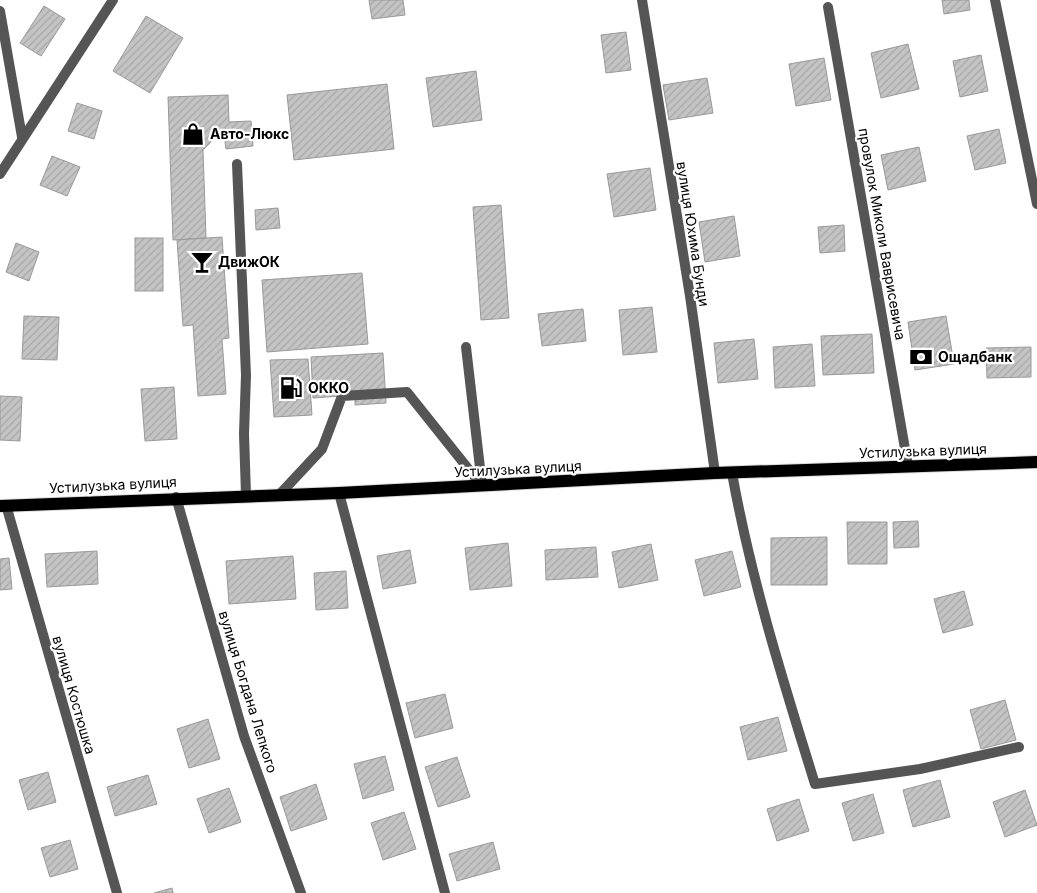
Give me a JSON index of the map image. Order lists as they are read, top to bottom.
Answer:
{
  "streets": {
    "main road": ["Устилузька вулиця"],
    "street": [
      "вулиця Юхима Бунди",
      "провулок Миколи Ваврисевича",
      "вулиця Богдана Лепкого",
      "вулиця Костюшка"
    ]
  },
  "crossings": [
    ["вулиця Юхима Бунди", "Устилузька вулиця"],
    ["провулок Миколи Ваврисевича", "Устилузька вулиця"],
    ["Устилузька вулиця", "вулиця Богдана Лепкого"],
    ["Устилузька вулиця", "вулиця Костюшка"]
  ],
  "places": {
    "shop": ["Авто-Люкс"],
    "bar": ["ДвижОК"],
    "bank": ["Ощадбанк"],
    "fuel station": ["ОККО"]
  }
}
